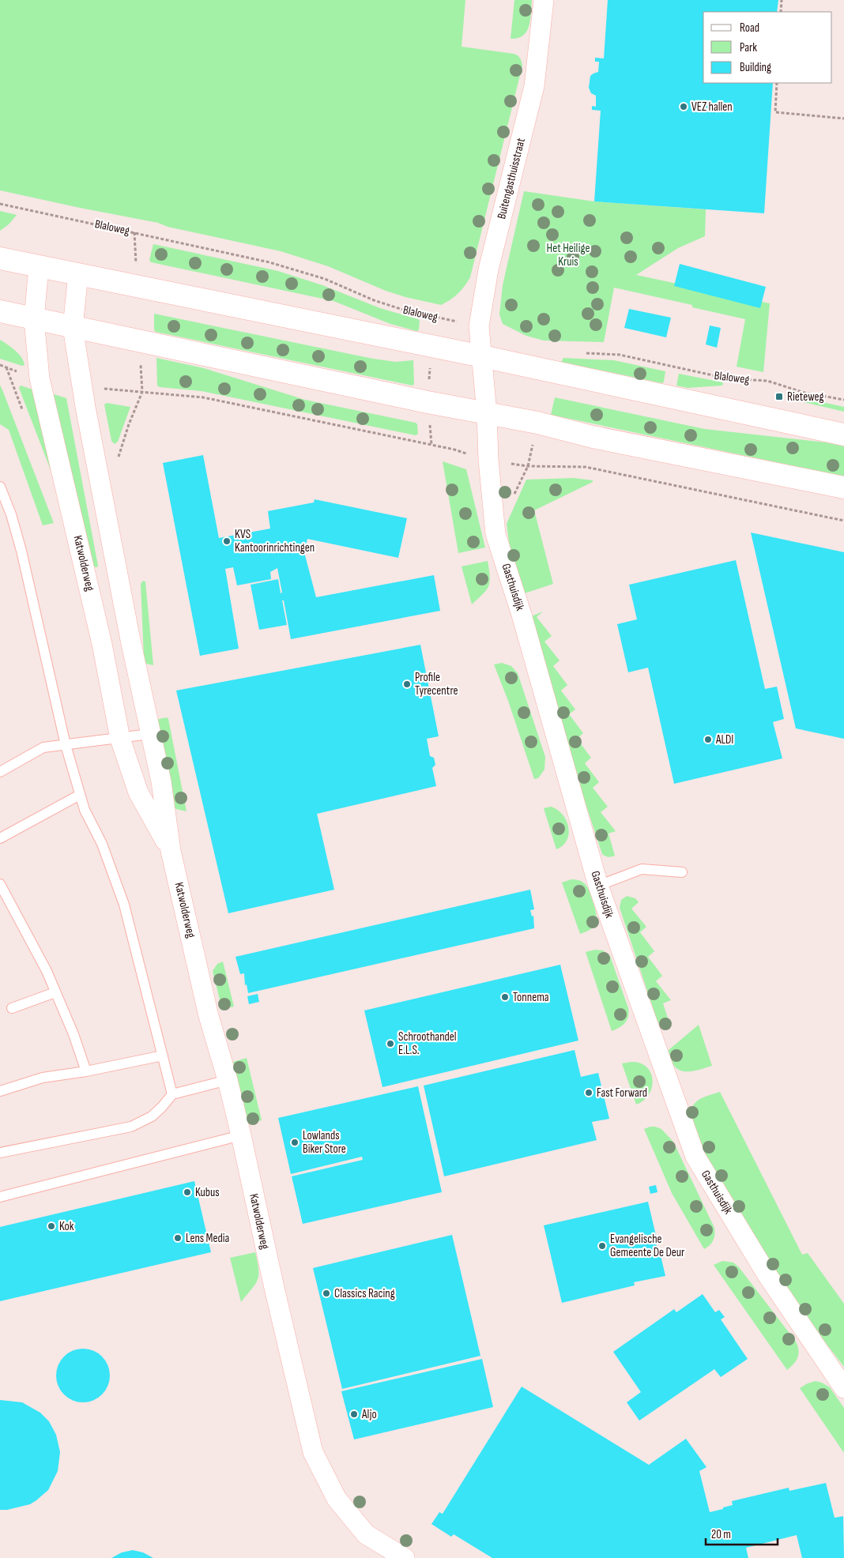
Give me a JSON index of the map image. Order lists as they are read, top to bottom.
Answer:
{
  "streets": {
    "street": ["Buitengasthuisstraat", "Katwolderweg", "Gasthuisdijk"],
    "path": ["Blaloweg"]
  },
  "crossings": [
    ["Buitengasthuisstraat", "Blaloweg"],
    ["Buitengasthuisstraat", "Gasthuisdijk"]
  ],
  "parks": ["Het Heilige Kruis"],
  "places": {
    "other": [
      "VEZ hallen",
      "KVS Kantoorinrichtingen",
      "Profile Tyrecentre",
      "ALDI",
      "Tonnema",
      "Schroothandel E.L.S.",
      "Fast Forward",
      "Lowlands Biker Store",
      "Kubus",
      "Kok",
      "Lens Media",
      "Evangelische Gemeente De Deur",
      "Classics Racing",
      "Aljo"
    ],
    "transit": ["Rieteweg"]
  },
  "legend": ["Road", "Park", "Building"],
  "scale_bar": "20 m"
}
